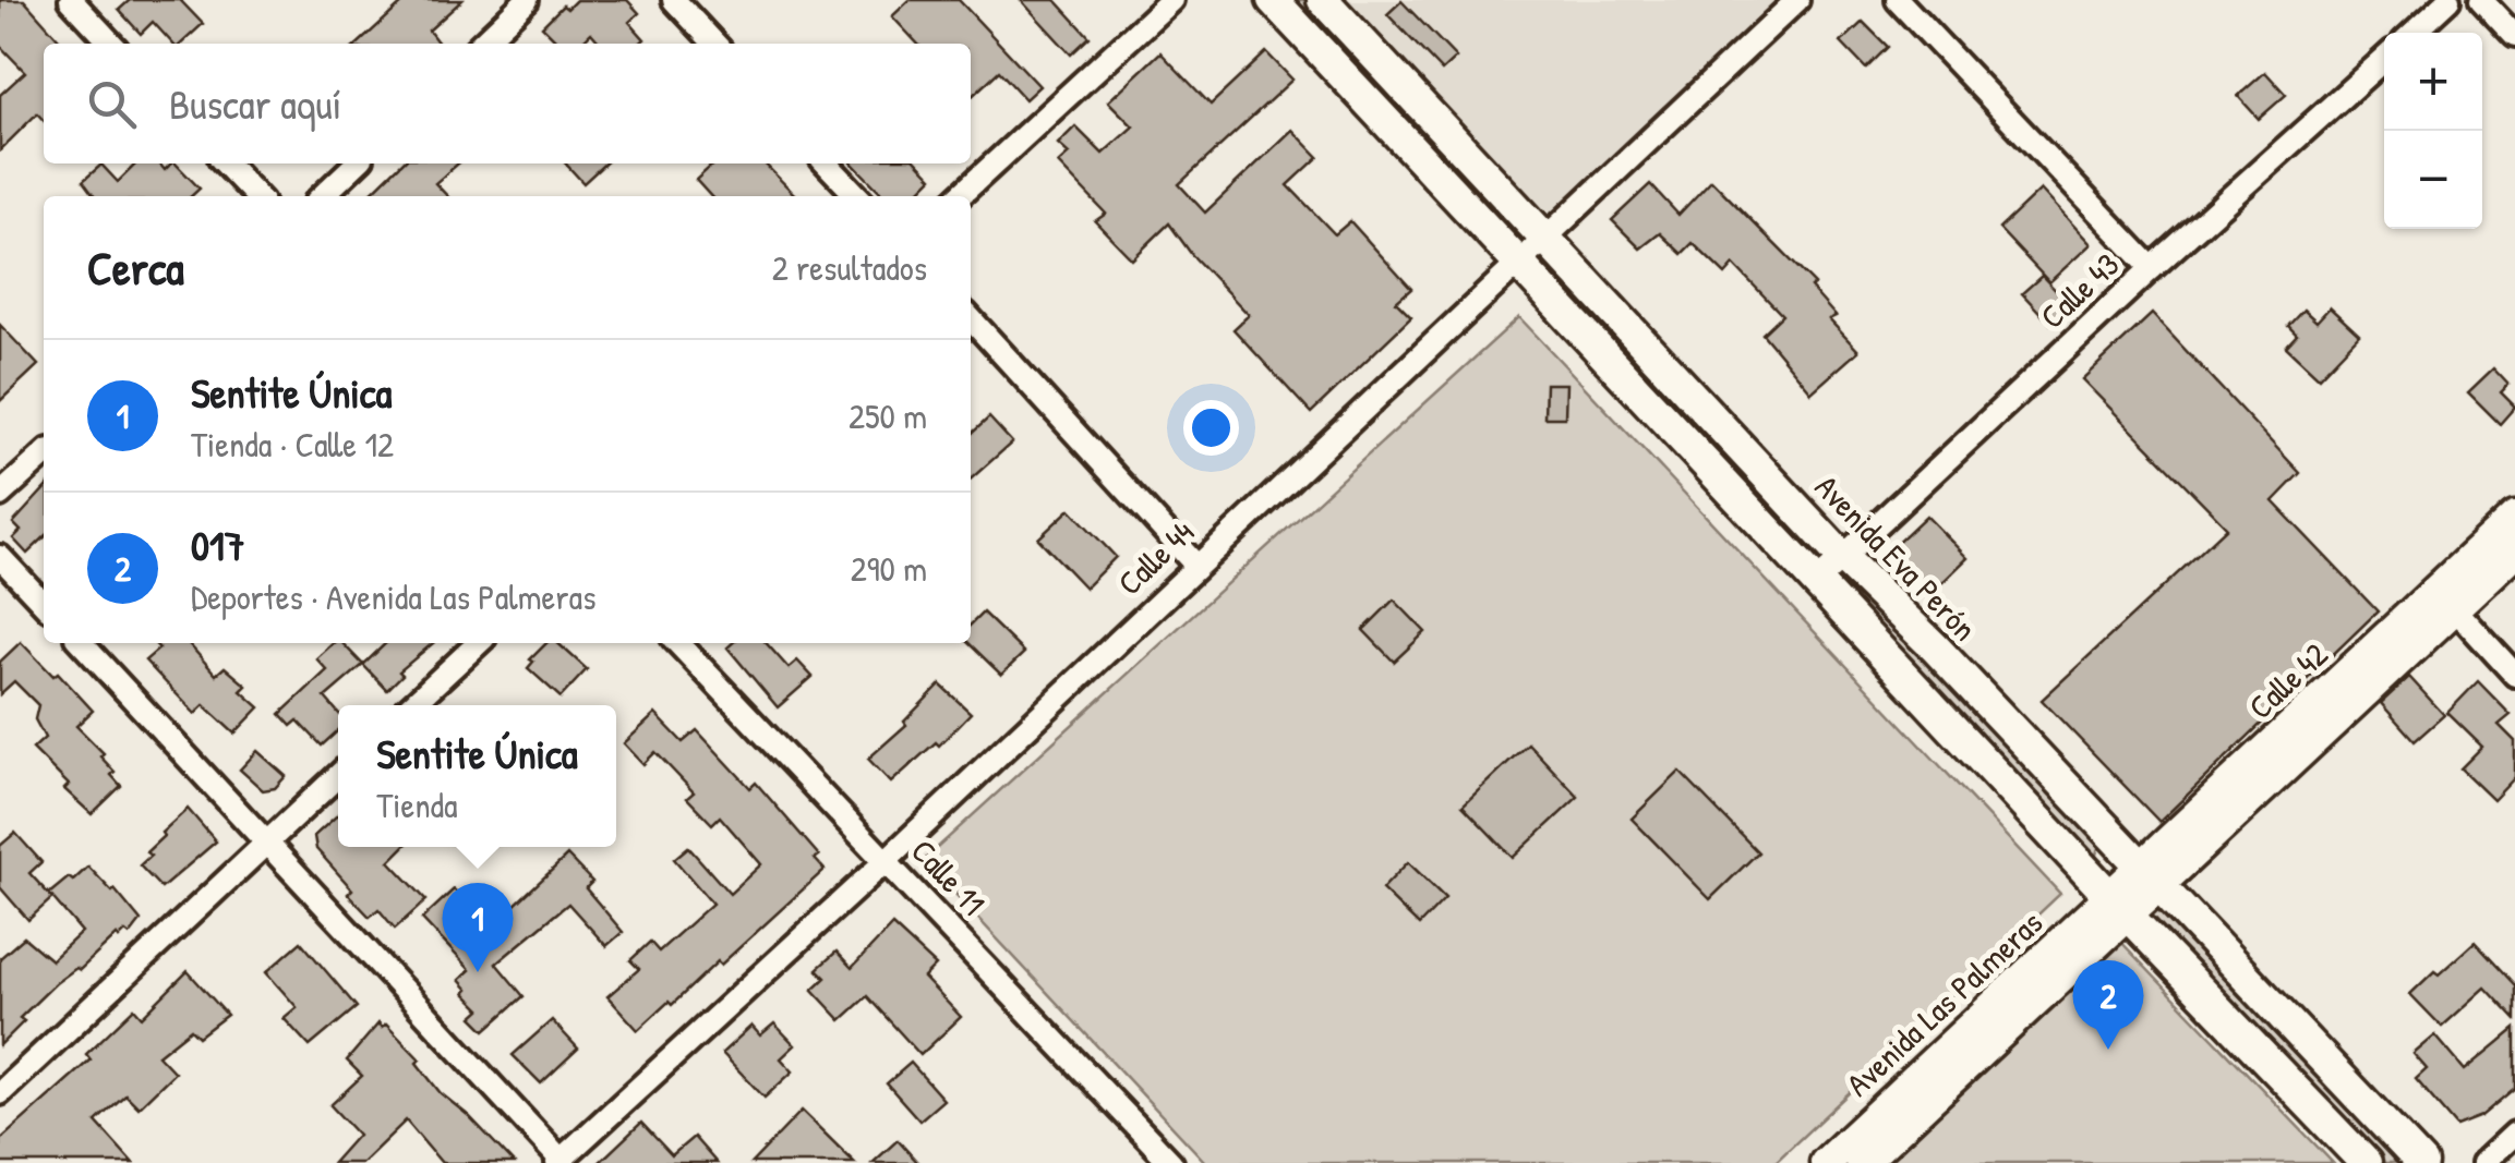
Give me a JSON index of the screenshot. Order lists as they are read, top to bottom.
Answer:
{
  "streets": {
    "main road": ["Avenida Eva Perón", "Calle 42", "Avenida Las Palmeras"],
    "street": ["Calle 43", "Calle 44", "Calle 11"]
  },
  "crossings": [
    ["Calle 43", "Avenida Eva Perón"],
    ["Calle 44", "Avenida Eva Perón"],
    ["Calle 44", "Calle 11"],
    ["Avenida Eva Perón", "Calle 42"],
    ["Calle 42", "Avenida Las Palmeras"]
  ],
  "page": {
    "map_buttons": ["+", "−"],
    "search": "Buscar aquí",
    "heading": ["Cerca", "2 resultados"],
    "list": [
      {
        "mark": "1",
        "name": "Sentite Única",
        "note": "Tienda · Calle 12",
        "value": "250 m"
      },
      {
        "mark": "2",
        "name": "017",
        "note": "Deportes · Avenida Las Palmeras",
        "value": "290 m"
      }
    ],
    "popup": ["Sentite Única", "Tienda"],
    "pins": ["1", "2"]
  }
}
